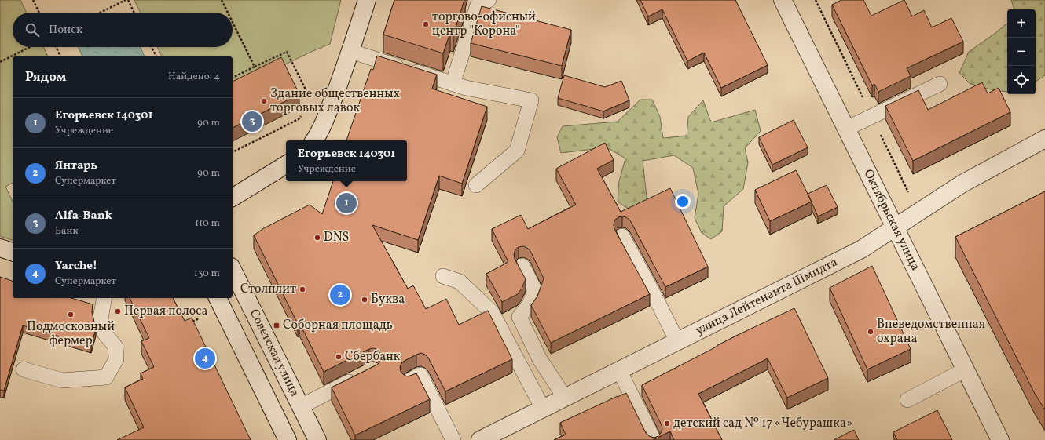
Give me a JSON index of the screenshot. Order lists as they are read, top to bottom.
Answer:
{
  "streets": {
    "street": ["Октябрьская улица", "улица Лейтенанта Шмидта", "Советская улица"]
  },
  "crossings": [
    ["Октябрьская улица", "улица Лейтенанта Шмидта"]
  ],
  "places": {
    "other": [
      "торгово-офисный центр \"Корона\"",
      "Здание общественных торговых лавок",
      "DNS",
      "Столплит",
      "Буква",
      "Первая полоса",
      "Подмосковный фермер",
      "Вневедомственная охрана",
      "Сбербанк",
      "детский сад № 17 «Чебурашка»"
    ],
    "transit": ["Соборная площадь"]
  },
  "page": {
    "map_buttons": ["+", "−"],
    "search": "Поиск",
    "heading": ["Рядом", "Найдено: 4"],
    "list": [
      {
        "mark": "1",
        "name": "Егорьевск 140301",
        "note": "Учреждение",
        "value": "90 m"
      },
      {
        "mark": "2",
        "name": "Янтарь",
        "note": "Супермаркет",
        "value": "90 m"
      },
      {
        "mark": "3",
        "name": "Alfa-Bank",
        "note": "Банк",
        "value": "110 m"
      },
      {
        "mark": "4",
        "name": "Yarche!",
        "note": "Супермаркет",
        "value": "130 m"
      }
    ],
    "pins": [
      "3",
      "1",
      "2",
      "4"
    ],
    "popup": ["Егорьевск 140301", "Учреждение"]
  }
}
